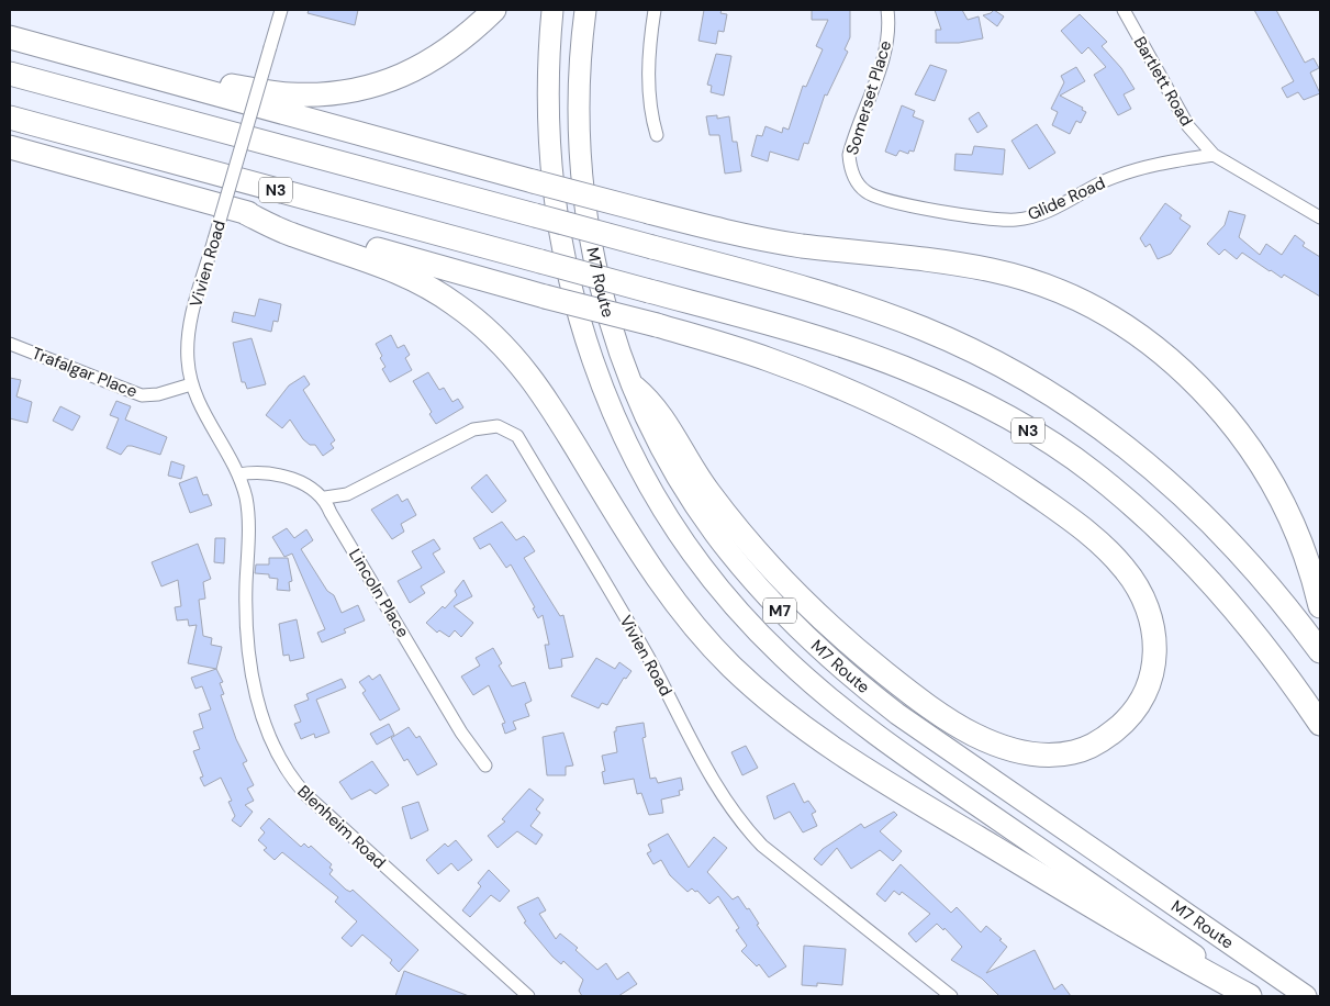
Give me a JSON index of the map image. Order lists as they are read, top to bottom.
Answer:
{
  "streets": {
    "highway": ["N3", "M7 Route", "M7"],
    "street": [
      "Bartlett Road",
      "Somerset Place",
      "Glide Road",
      "Vivien Road",
      "Trafalgar Place",
      "Lincoln Place",
      "Blenheim Road"
    ]
  },
  "crossings": [
    ["Bartlett Road", "Glide Road"],
    ["Somerset Place", "Glide Road"],
    ["Vivien Road", "Trafalgar Place"],
    ["Vivien Road", "Lincoln Place"],
    ["Vivien Road", "Blenheim Road"]
  ]
}
